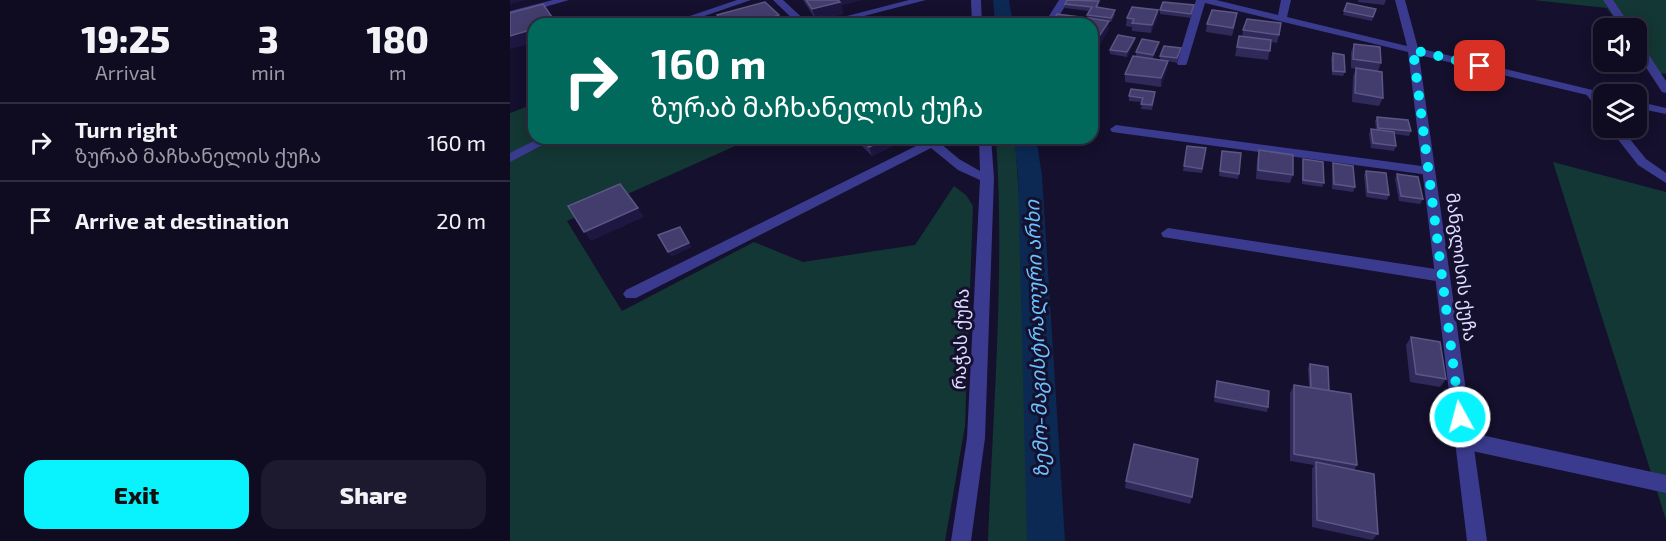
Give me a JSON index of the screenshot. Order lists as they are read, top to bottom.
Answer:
{
  "streets": {
    "street": ["მანგლისის ქუჩა", "რაჭას ქუჩა"]
  },
  "water": ["ზემო-მაგისტრალური არხი"],
  "page": {
    "eta": [
      "19:25",
      "Arrival",
      "3",
      "min",
      "180",
      "m"
    ],
    "turn": ["160 m", "ზურაბ მაჩხანელის ქუჩა"],
    "list": [
      {
        "name": "Turn right",
        "note": "ზურაბ მაჩხანელის ქუჩა",
        "value": "160 m"
      },
      {
        "name": "Arrive at destination",
        "value": "20 m"
      }
    ],
    "buttons": ["Exit", "Share"]
  }
}
